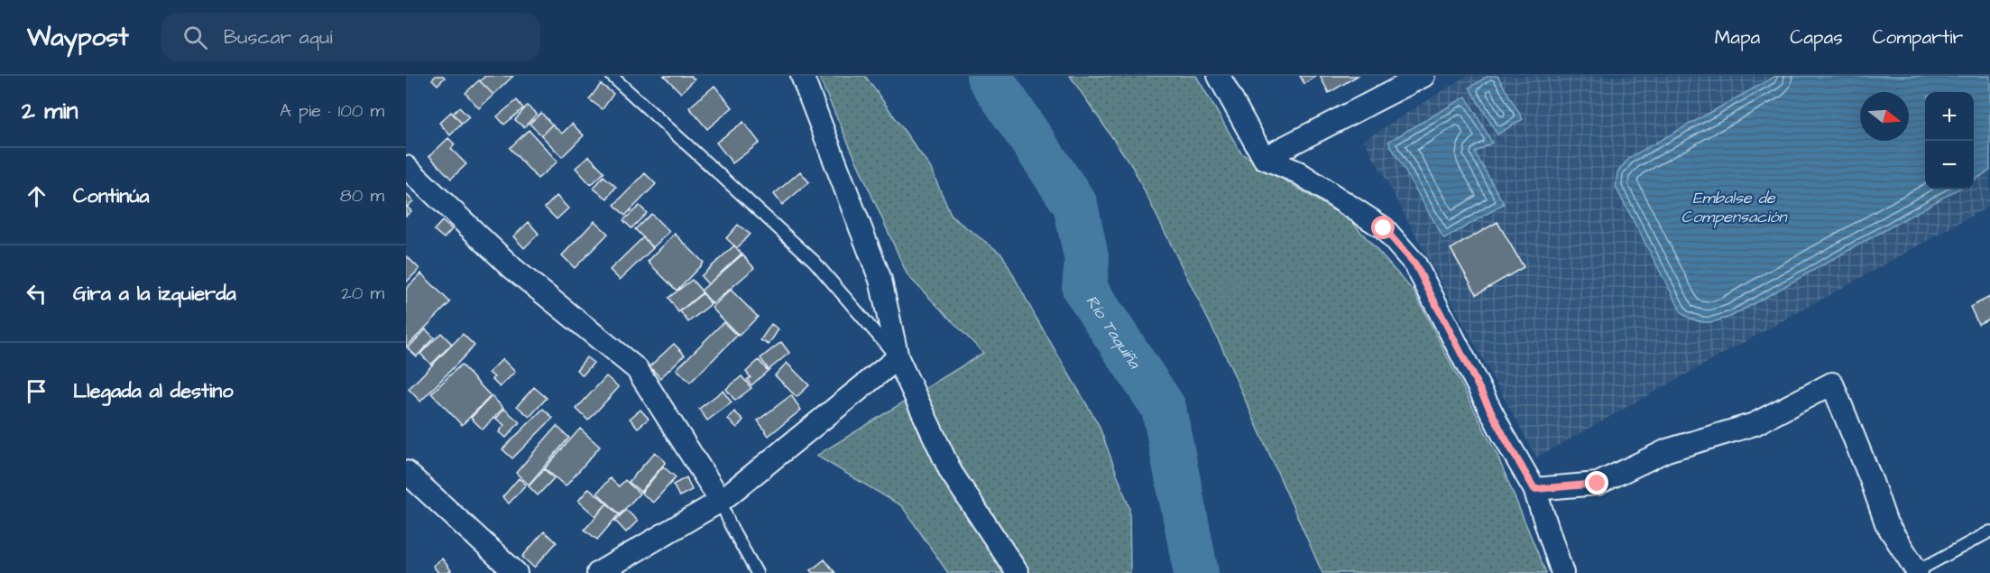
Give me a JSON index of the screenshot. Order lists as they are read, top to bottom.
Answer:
{
  "water": ["Embalse de Compensación", "Río Taquiña"],
  "north": "right",
  "page": {
    "header": "Waypost",
    "search": "Buscar aquí",
    "nav": ["Mapa", "Capas", "Compartir"],
    "heading": ["2 min", "A pie · 100 m"],
    "map_buttons": ["+", "−"],
    "list": [
      ["Continúa", "80 m"],
      ["Gira a la izquierda", "20 m"],
      "Llegada al destino"
    ]
  }
}
